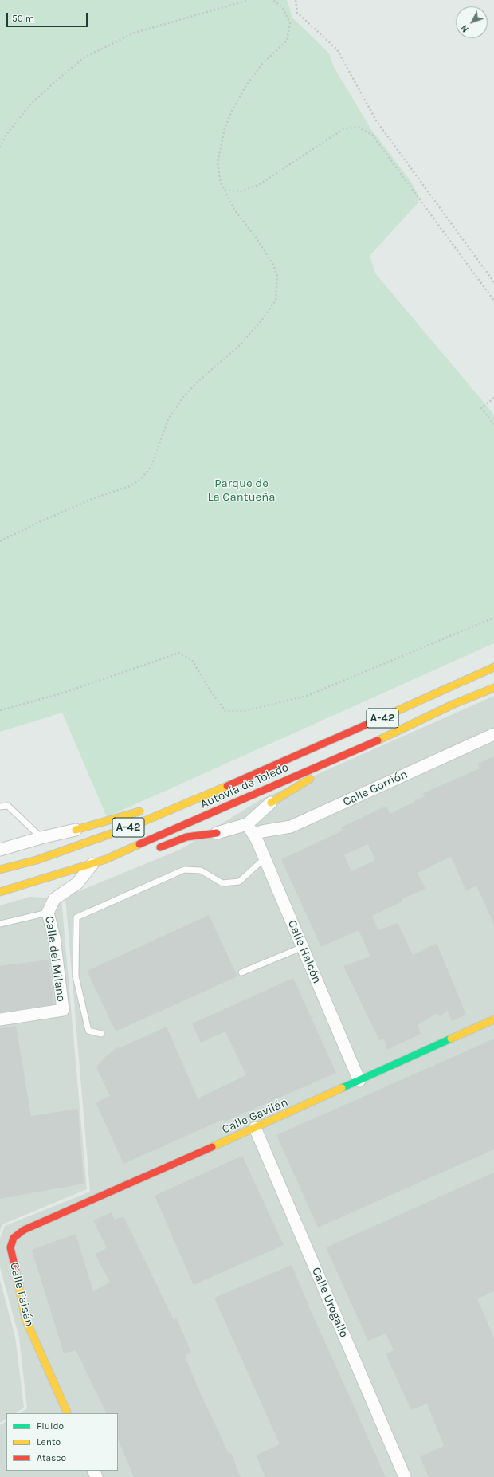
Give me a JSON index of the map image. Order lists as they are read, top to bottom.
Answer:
{
  "streets": {
    "main road": [
      "A-42",
      "Autovía de Toledo",
      "Calle Gavilán",
      "Calle Faisán"
    ],
    "street": [
      "Calle Gorrión",
      "Calle Halcón",
      "Calle del Milano",
      "Calle Urogallo"
    ]
  },
  "crossings": [
    ["Autovía de Toledo", "Calle del Milano"],
    ["Calle Gorrión", "Calle Halcón"],
    ["Calle Halcón", "Calle Gavilán"],
    ["Calle Gavilán", "Calle Faisán"],
    ["Calle Gavilán", "Calle Urogallo"]
  ],
  "parks": ["Parque de La Cantueña"],
  "legend": ["Fluido", "Lento", "Atasco"],
  "scale_bar": "50 m",
  "north": "bottom left"
}
